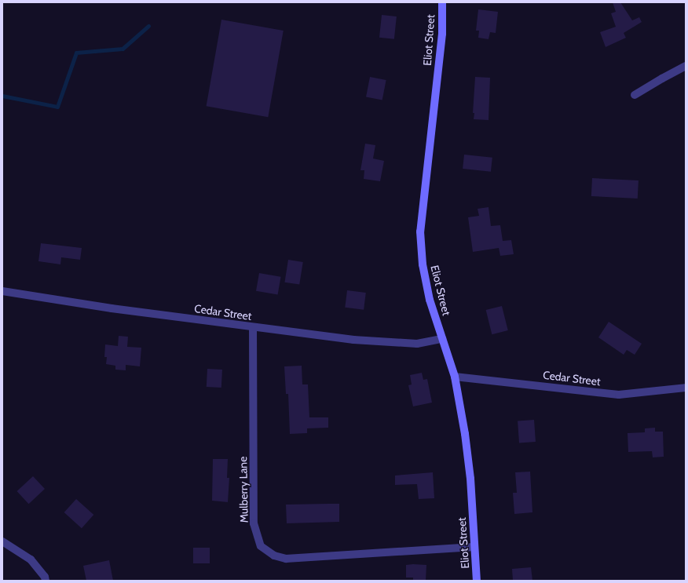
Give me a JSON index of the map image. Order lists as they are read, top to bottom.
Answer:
{
  "streets": {
    "main road": ["Eliot Street"],
    "street": ["Cedar Street", "Mulberry Lane"]
  },
  "crossings": [
    ["Eliot Street", "Cedar Street"],
    ["Eliot Street", "Mulberry Lane"],
    ["Cedar Street", "Mulberry Lane"]
  ]
}
